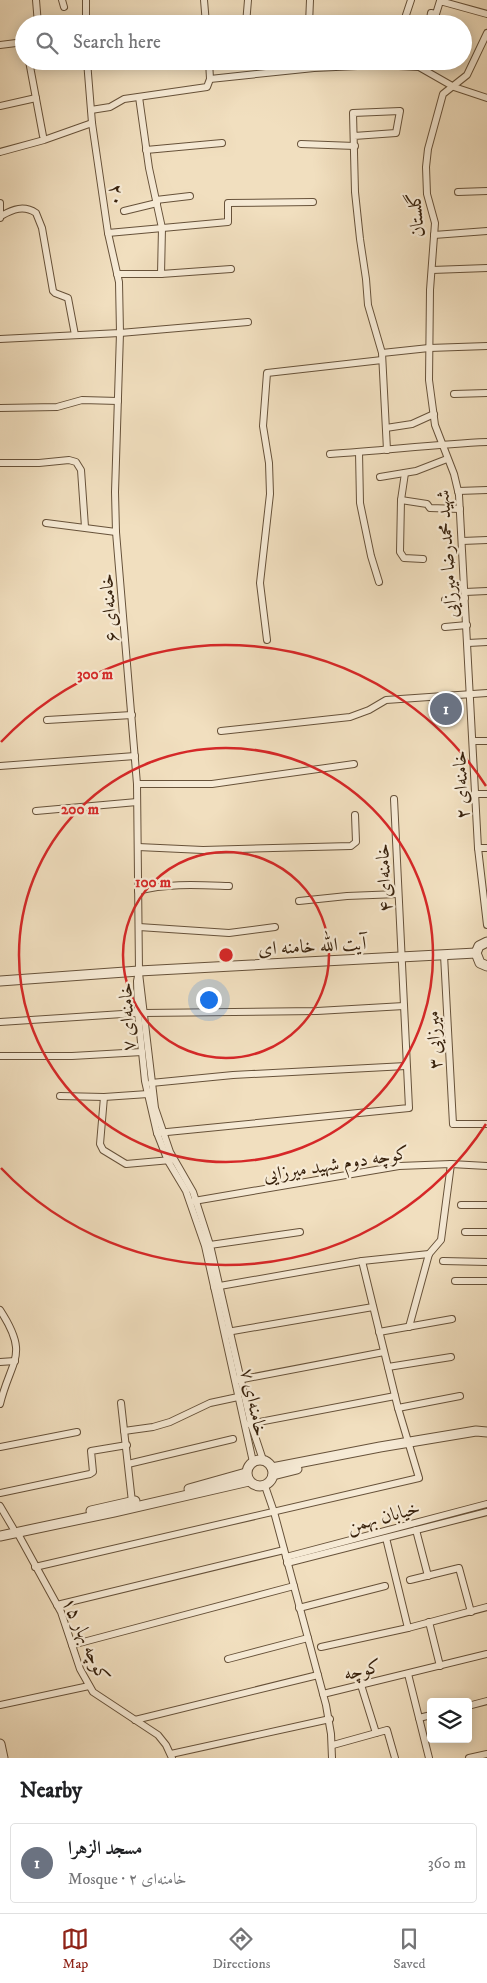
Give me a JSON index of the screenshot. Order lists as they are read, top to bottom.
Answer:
{
  "streets": {
    "street": [
      "۲۰",
      "گلستان",
      "شهید محمدرضا میرزایی",
      "خامنه‌ای ۶",
      "خامنه‌ای ۲",
      "خامنه‌ای ۴",
      "آیت الله خامنه ای",
      "خامنه‌ای ۷",
      "میرزایی ۳",
      "کوچه دوم شهید میرزایی",
      "خیابان بهمن",
      "کوچه بهار ۱۵",
      "کوچه"
    ]
  },
  "crossings": [
    ["۲۰", "خامنه‌ای ۶"],
    ["گلستان", "شهید محمدرضا میرزایی"],
    ["شهید محمدرضا میرزایی", "خامنه‌ای ۲"],
    ["خامنه‌ای ۶", "آیت الله خامنه ای"],
    ["خامنه‌ای ۶", "خامنه‌ای ۷"],
    ["خامنه‌ای ۴", "آیت الله خامنه ای"],
    ["خامنه‌ای ۴", "خامنه‌ای ۷"],
    ["آیت الله خامنه ای", "خامنه‌ای ۷"],
    ["آیت الله خامنه ای", "میرزایی ۳"],
    ["خامنه‌ای ۷", "کوچه دوم شهید میرزایی"]
  ],
  "page": {
    "search": "Search here",
    "pins": "1",
    "heading": "Nearby",
    "list": [
      {
        "mark": "1",
        "name": "مسجد الزهرا",
        "note": "Mosque · خامنه‌ای ۲",
        "value": "360 m"
      }
    ],
    "nav": ["Map", "Directions", "Saved"]
  },
  "rings": ["300 m", "200 m", "100 m"]
}
